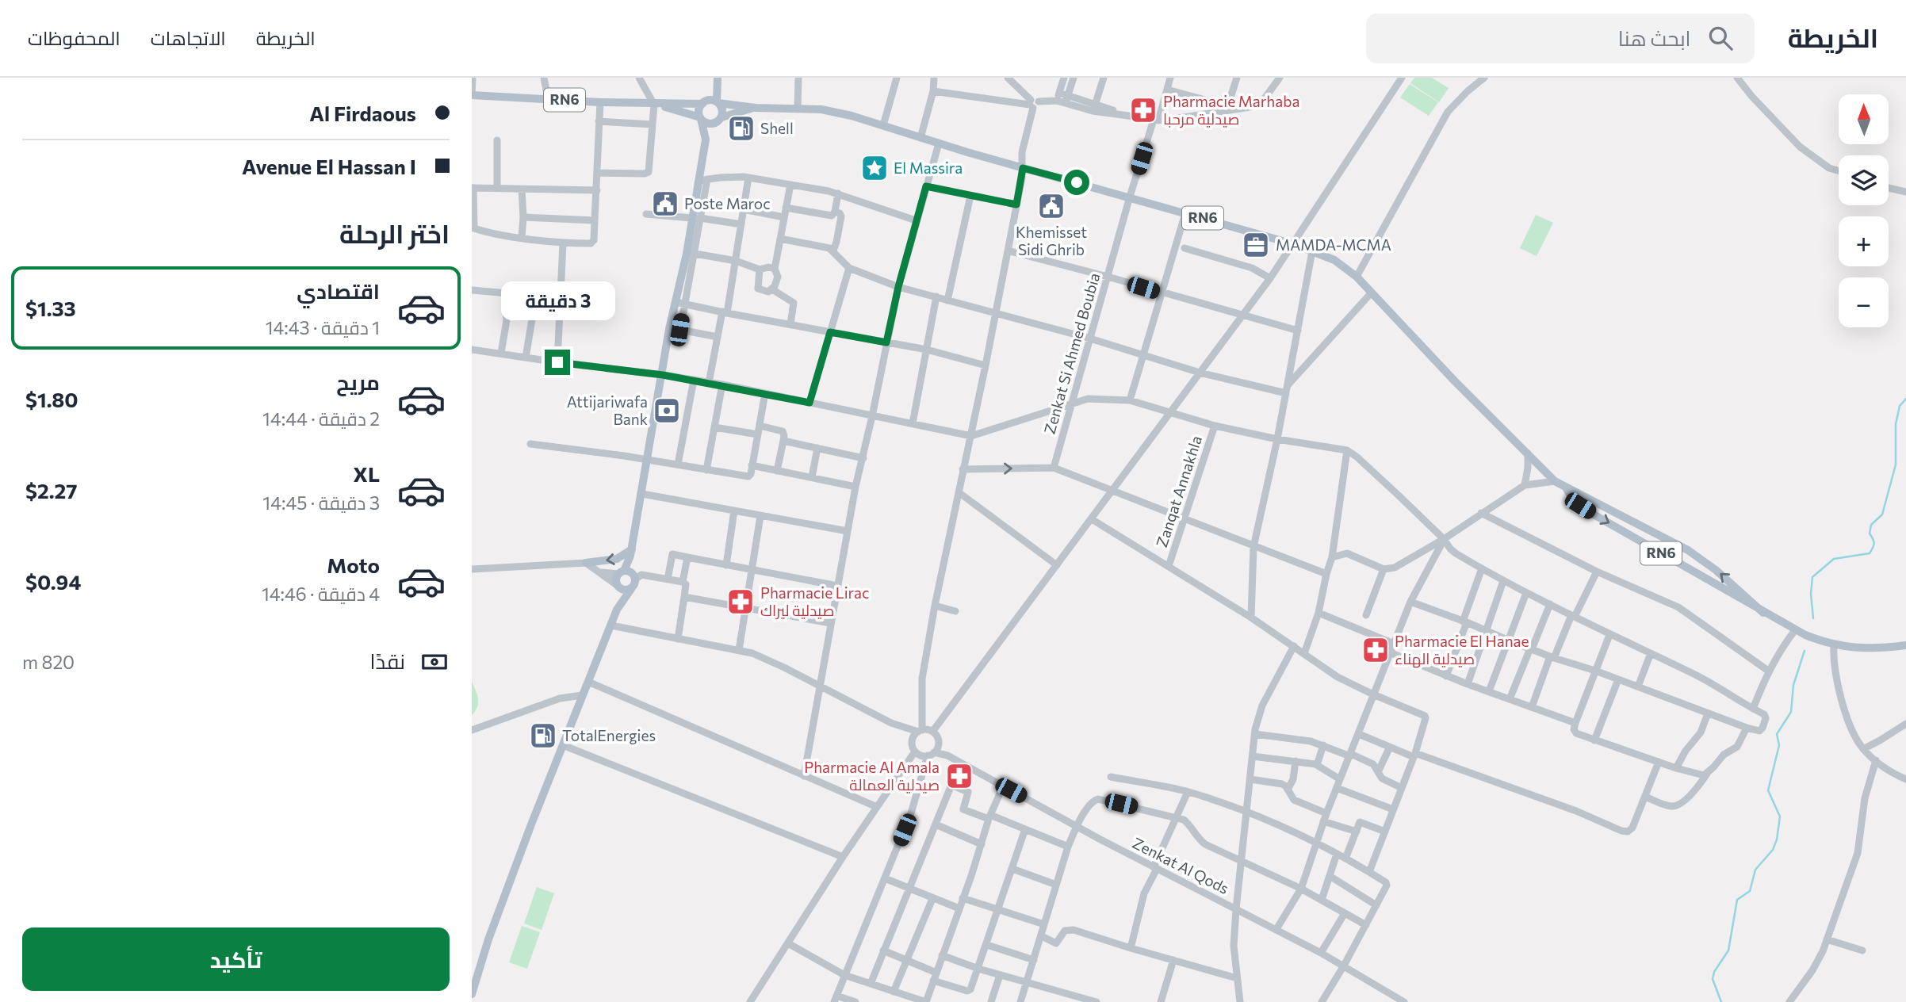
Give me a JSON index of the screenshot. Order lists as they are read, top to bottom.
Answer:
{
  "streets": {
    "main road": ["RN6"],
    "street": ["Zenkat Si Ahmed Boubia", "Zanqat Annakhla", "Zenkat Al Qods"]
  },
  "crossings": [
    ["RN6", "Zenkat Si Ahmed Boubia"]
  ],
  "places": {
    "pharmacy": [
      "Pharmacie Marhaba صيدلية مرحبا",
      "Pharmacie Lirac صيدلية ليراك",
      "Pharmacie El Hanae صيدلية الهناء",
      "Pharmacie Al Amala صيدلية العمالة"
    ],
    "fuel station": ["Shell", "TotalEnergies"],
    "place": ["El Massira"],
    "public building": ["Poste Maroc", "Khemisset Sidi Ghrib"],
    "office": ["MAMDA-MCMA"],
    "bank": ["Attijariwafa Bank"]
  },
  "north": "top",
  "page": {
    "header": "الخريطة",
    "search": "ابحث هنا",
    "nav": ["الخريطة", "الاتجاهات", "المحفوظات"],
    "banner": ["Al Firdaous", "Avenue El Hassan I"],
    "map_buttons": ["+", "−"],
    "heading": "اختر الرحلة",
    "list": [
      {
        "name": "اقتصادي",
        "note": "1 دقيقة · 14:43",
        "value": "$1.33"
      },
      {
        "name": "مريح",
        "note": "2 دقيقة · 14:44",
        "value": "$1.80"
      },
      {
        "name": "XL",
        "note": "3 دقيقة · 14:45",
        "value": "$2.27"
      },
      {
        "name": "Moto",
        "note": "4 دقيقة · 14:46",
        "value": "$0.94"
      }
    ],
    "bubble": "3 دقيقة",
    "pay": ["نقدًا", "820 m"],
    "buttons": "تأكيد"
  }
}
